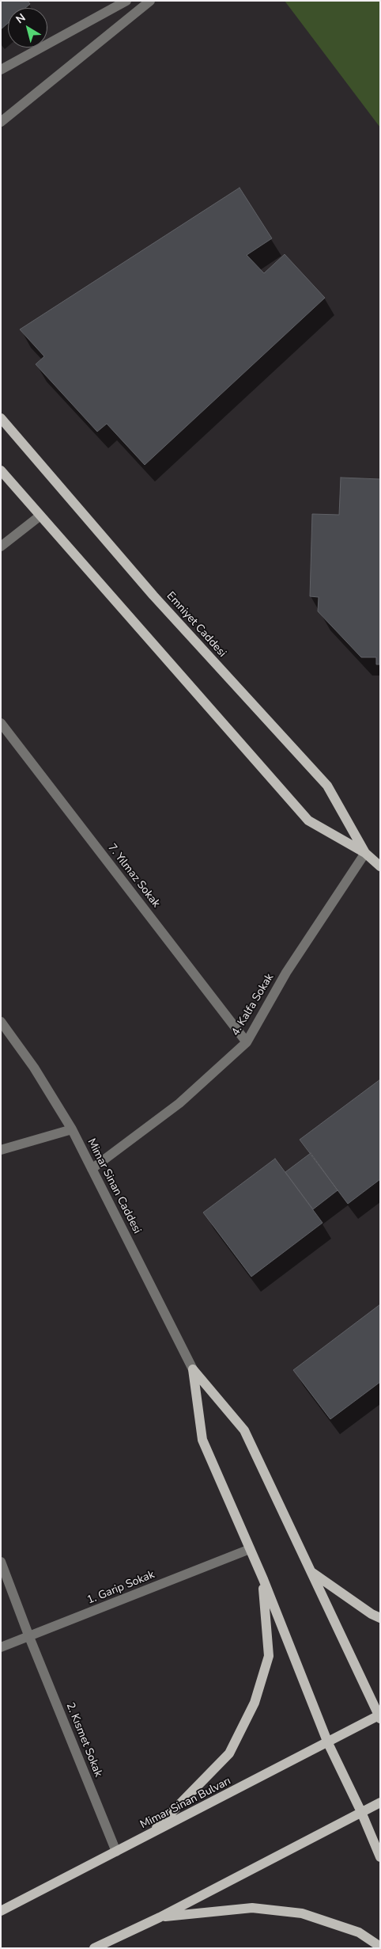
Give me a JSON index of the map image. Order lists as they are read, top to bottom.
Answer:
{
  "streets": {
    "main road": ["Emniyet Caddesi", "Mimar Sinan Bulvarı"],
    "street": [
      "7. Yılmaz Sokak",
      "4. Kalfa Sokak",
      "Mimar Sinan Caddesi",
      "1. Garip Sokak",
      "2. Kısmet Sokak"
    ]
  },
  "crossings": [
    ["Emniyet Caddesi", "4. Kalfa Sokak"],
    ["7. Yılmaz Sokak", "4. Kalfa Sokak"],
    ["4. Kalfa Sokak", "Mimar Sinan Caddesi"],
    ["1. Garip Sokak", "2. Kısmet Sokak"],
    ["2. Kısmet Sokak", "Mimar Sinan Bulvarı"]
  ],
  "north": "top left"
}
